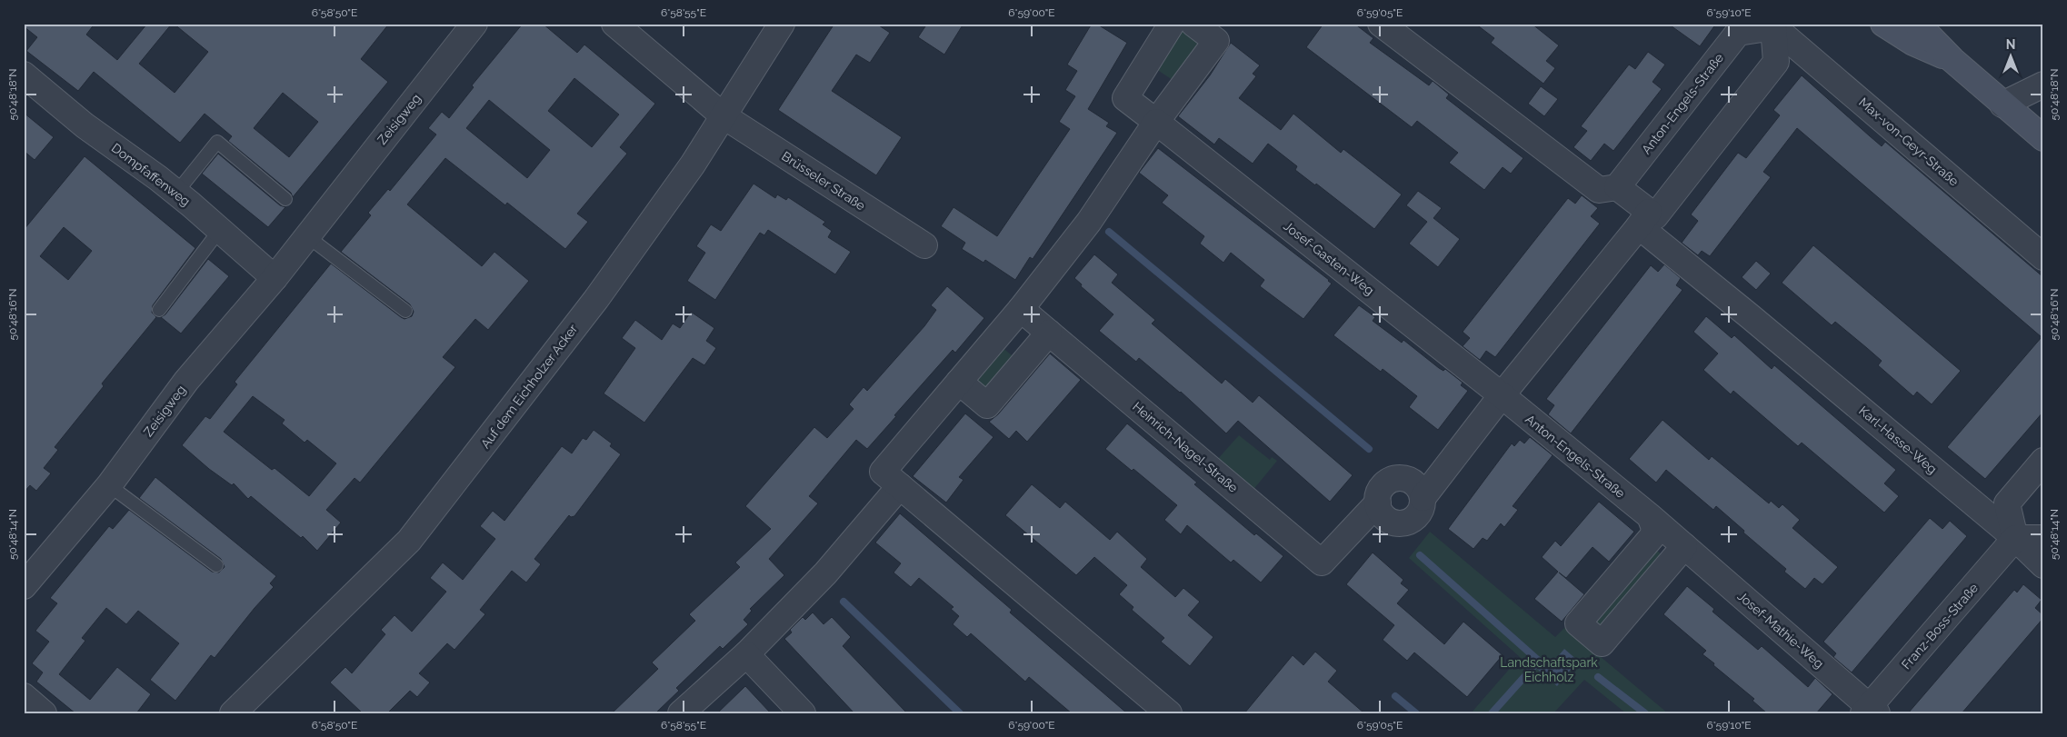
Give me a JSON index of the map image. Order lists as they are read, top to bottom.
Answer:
{
  "streets": {
    "street": [
      "Anton-Engels-Straße",
      "Zeisigweg",
      "Max-von-Geyr-Straße",
      "Dompfaffenweg",
      "Brüsseler Straße",
      "Josef-Gasten-Weg",
      "Auf dem Eichholzer Acker",
      "Karl-Hasse-Weg",
      "Heinrich-Nagel-Straße",
      "Franz-Boss-Straße",
      "Josef-Mathie-Weg"
    ]
  },
  "crossings": [
    ["Anton-Engels-Straße", "Max-von-Geyr-Straße"],
    ["Anton-Engels-Straße", "Josef-Gasten-Weg"],
    ["Anton-Engels-Straße", "Heinrich-Nagel-Straße"],
    ["Anton-Engels-Straße", "Josef-Mathie-Weg"],
    ["Zeisigweg", "Dompfaffenweg"],
    ["Brüsseler Straße", "Auf dem Eichholzer Acker"],
    ["Josef-Gasten-Weg", "Heinrich-Nagel-Straße"],
    ["Karl-Hasse-Weg", "Franz-Boss-Straße"],
    ["Franz-Boss-Straße", "Josef-Mathie-Weg"]
  ],
  "parks": ["Landschaftspark Eichholz"],
  "north": "top",
  "coordinates": [
    "6°58'50\"E",
    "6°58'55\"E",
    "6°59'00\"E",
    "6°59'05\"E",
    "6°59'10\"E",
    "50°48'18\"N",
    "50°48'16\"N",
    "50°48'14\"N"
  ]
}
